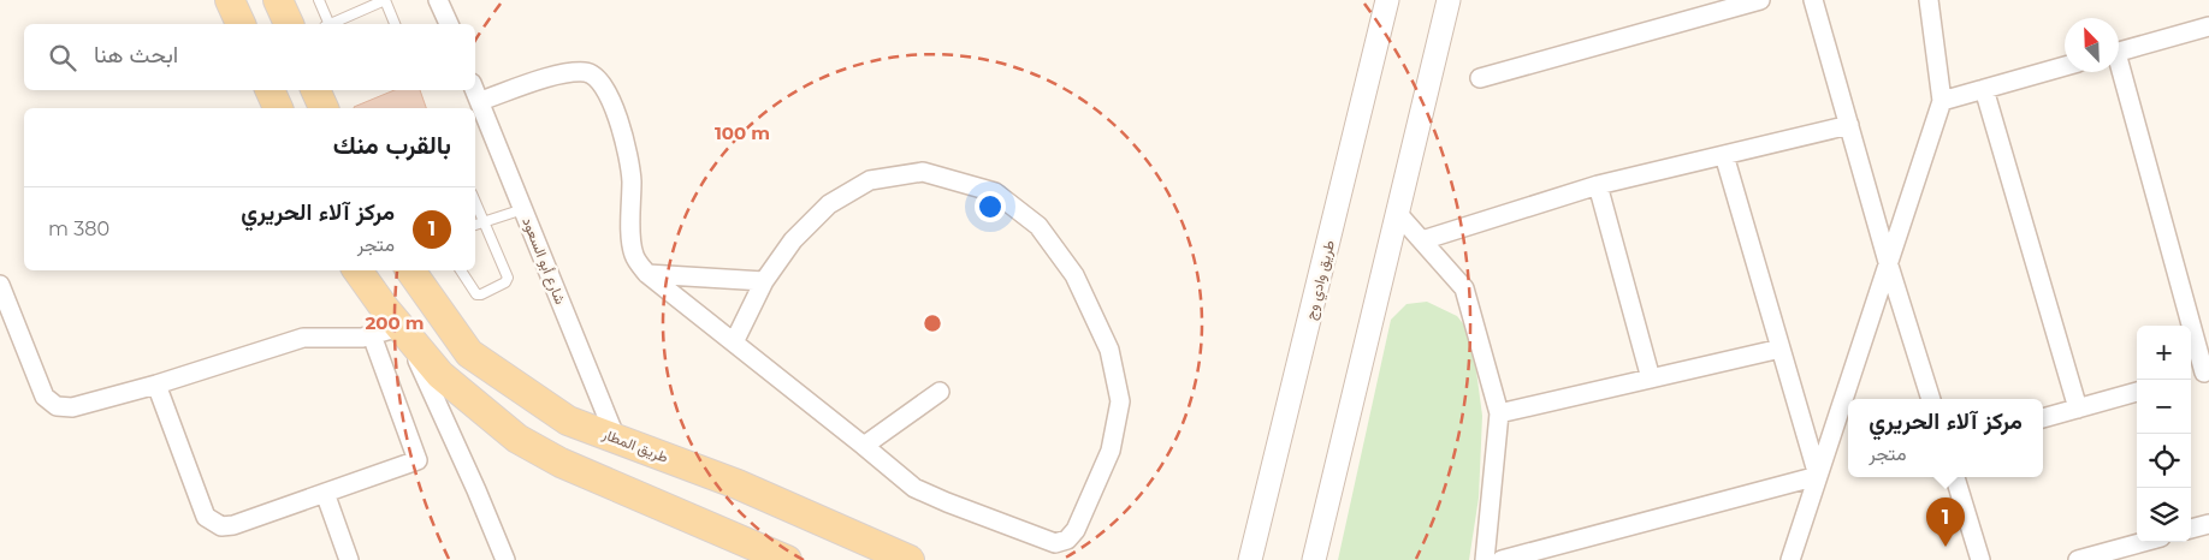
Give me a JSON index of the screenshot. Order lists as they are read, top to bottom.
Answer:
{
  "streets": {
    "main road": ["طريق المطار"],
    "street": ["شارع أبو السعود", "طريق وادي وج"]
  },
  "crossings": [
    ["شارع أبو السعود", "طريق المطار"]
  ],
  "north": "top left",
  "page": {
    "search": "ابحث هنا",
    "heading": "بالقرب منك",
    "list": [
      {
        "mark": "1",
        "name": "مركز آلاء الحريري",
        "note": "متجر",
        "value": "380 m"
      }
    ],
    "map_buttons": ["+", "−"],
    "popup": ["مركز آلاء الحريري", "متجر"],
    "pins": "1"
  },
  "rings": ["100 m", "200 m"]
}
